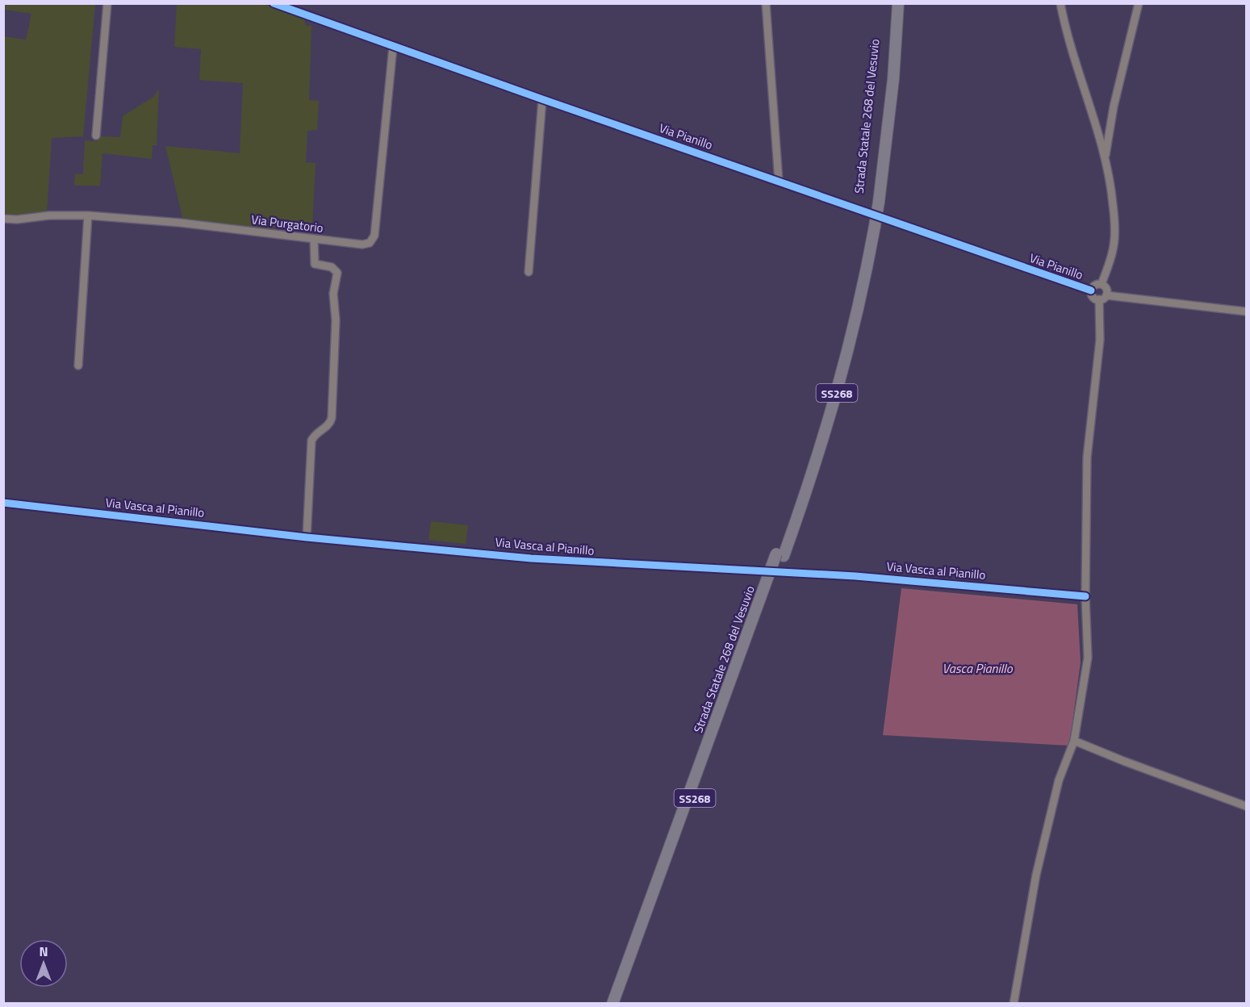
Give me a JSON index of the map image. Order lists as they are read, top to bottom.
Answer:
{
  "streets": {
    "highway": ["Strada Statale 268 del Vesuvio", "SS268"],
    "street": ["Via Pianillo", "Via Purgatorio", "Via Vasca al Pianillo"]
  },
  "crossings": [
    ["Via Pianillo", "Via Purgatorio"]
  ],
  "water": ["Vasca Pianillo"],
  "north": "top"
}
